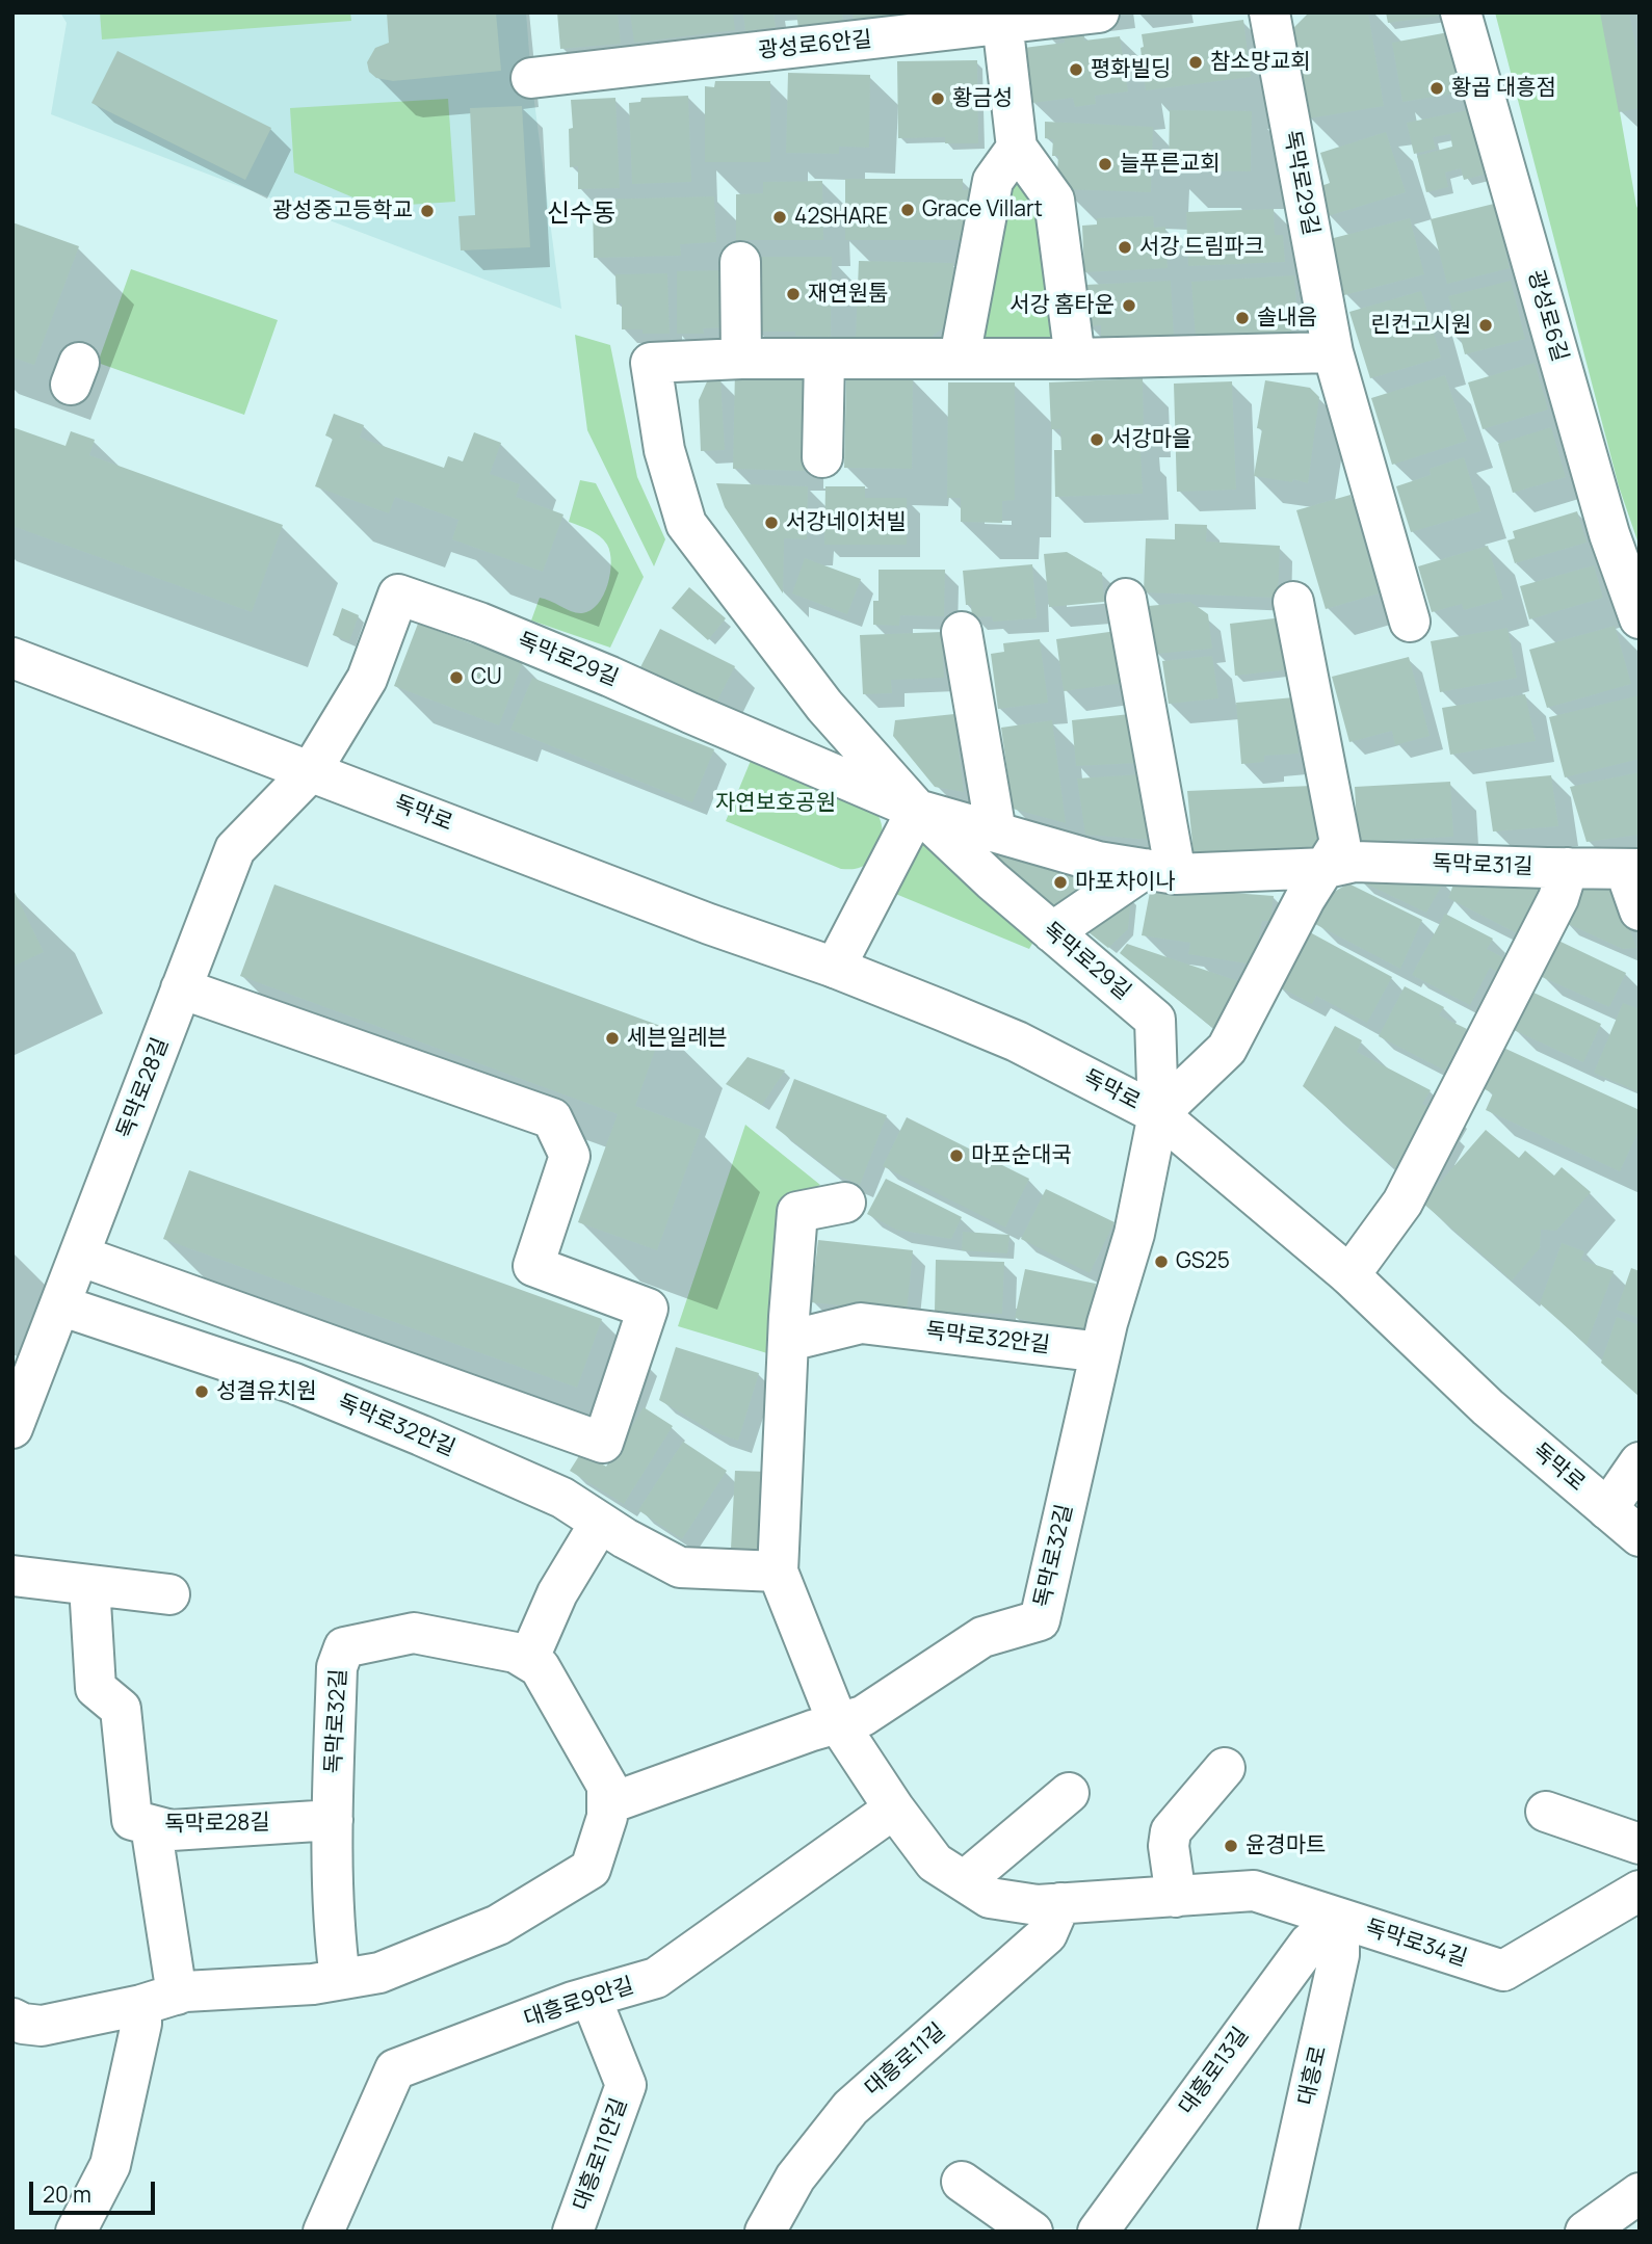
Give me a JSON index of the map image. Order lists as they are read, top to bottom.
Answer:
{
  "streets": {
    "street": [
      "광성로6안길",
      "독막로29길",
      "광성로6길",
      "독막로",
      "독막로31길",
      "독막로28길",
      "독막로32안길",
      "독막로32길",
      "독막로34길",
      "대흥로9안길",
      "대흥로11길",
      "대흥로13길",
      "대흥로",
      "대흥로11안길"
    ]
  },
  "crossings": [
    ["독막로29길", "독막로"],
    ["독막로29길", "독막로28길"],
    ["독막로29길", "독막로32길"],
    ["독막로", "독막로28길"],
    ["독막로", "독막로32길"],
    ["독막로28길", "독막로32안길"],
    ["독막로28길", "독막로32길"],
    ["독막로32안길", "독막로32길"],
    ["독막로32길", "독막로34길"],
    ["독막로34길", "대흥로9안길"],
    ["독막로34길", "대흥로11길"],
    ["독막로34길", "대흥로13길"],
    ["독막로34길", "대흥로"],
    ["대흥로9안길", "대흥로11안길"],
    ["대흥로13길", "대흥로"]
  ],
  "districts": ["신수동"],
  "parks": ["자연보호공원"],
  "places": [
    "참소망교회",
    "평화빌딩",
    "황곱 대흥점",
    "황금성",
    "늘푸른교회",
    "Grace Villart",
    "광성중고등학교",
    "42SHARE",
    "서강 드림파크",
    "재연원툼",
    "서강 홈타운",
    "솔내음",
    "린컨고시원",
    "서강마을",
    "서강네이처빌",
    "CU",
    "마포차이나",
    "세븐일레븐",
    "마포순대국",
    "GS25",
    "성결유치원",
    "윤경마트"
  ],
  "scale_bar": "20 m"
}
